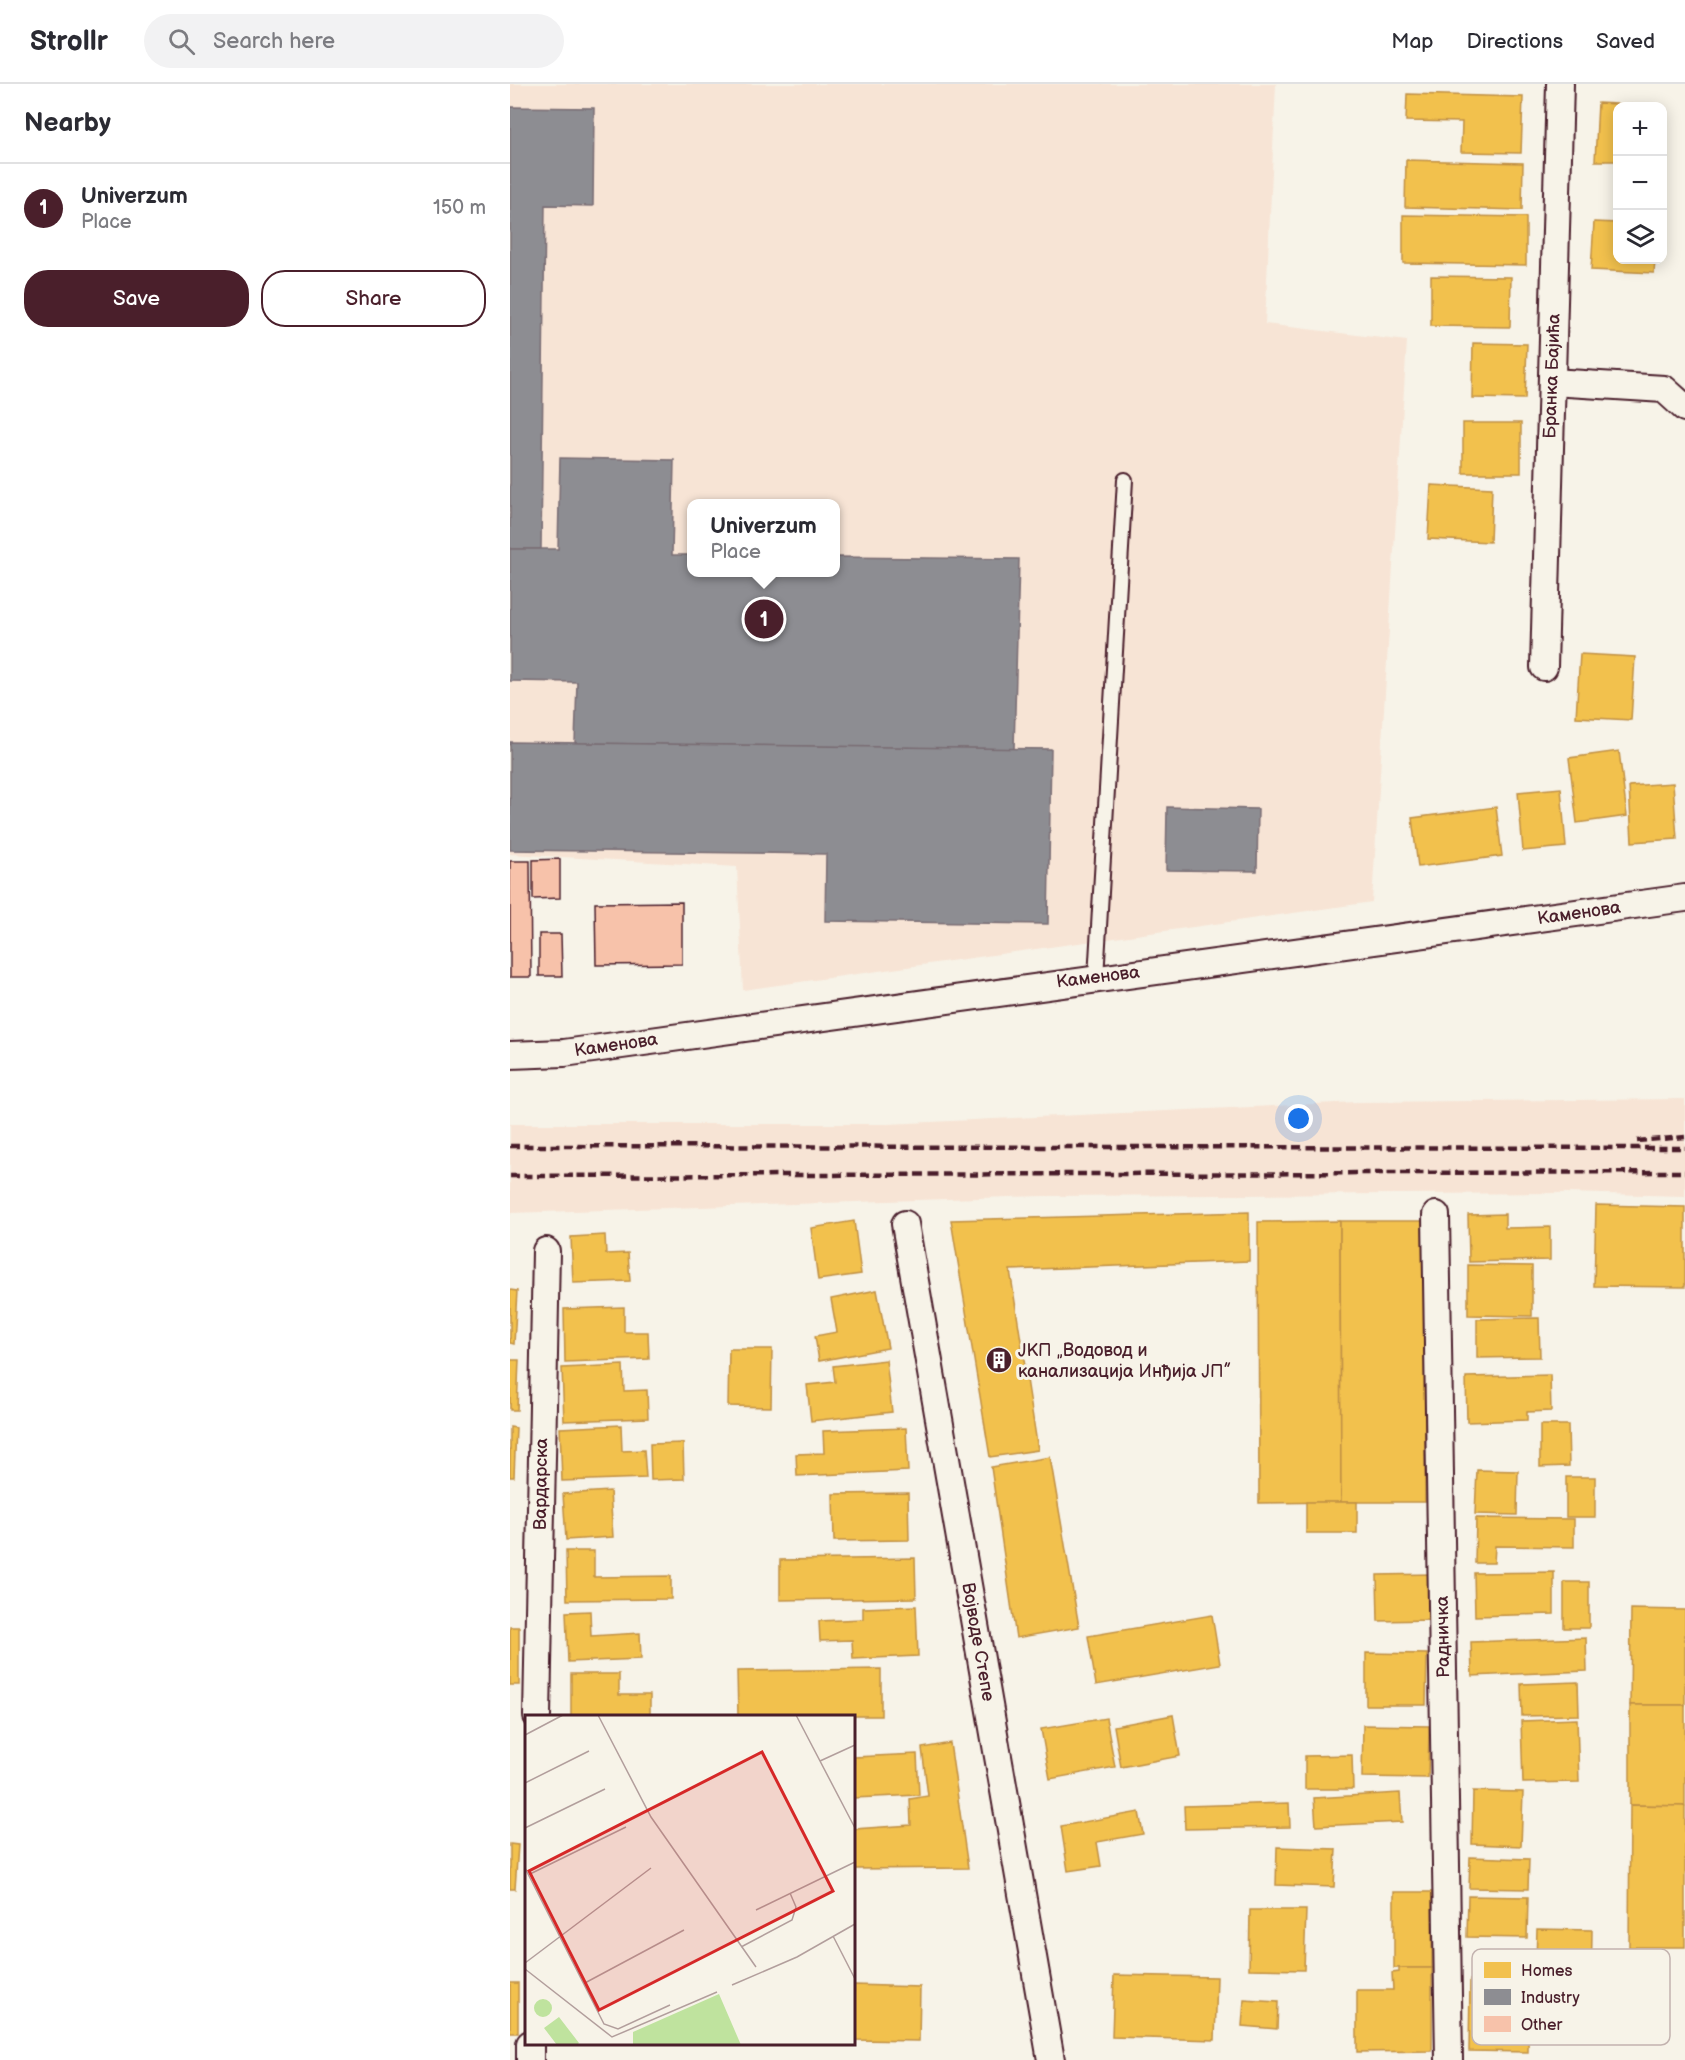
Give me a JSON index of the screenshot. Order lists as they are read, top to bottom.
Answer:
{
  "streets": {
    "street": [
      "Бранка Бајића",
      "Каменова",
      "Вардарска",
      "Радничка",
      "Војводе Степе"
    ]
  },
  "places": {
    "building": ["ЈКП „Водовод и канализација Инђија ЈП”"]
  },
  "legend": ["Homes", "Industry", "Other"],
  "page": {
    "header": "Strollr",
    "search": "Search here",
    "nav": ["Map", "Directions", "Saved"],
    "heading": "Nearby",
    "map_buttons": ["+", "−"],
    "list": [
      {
        "mark": "1",
        "name": "Univerzum",
        "note": "Place",
        "value": "150 m"
      }
    ],
    "buttons": ["Save", "Share"],
    "popup": ["Univerzum", "Place"],
    "pins": "1"
  }
}
